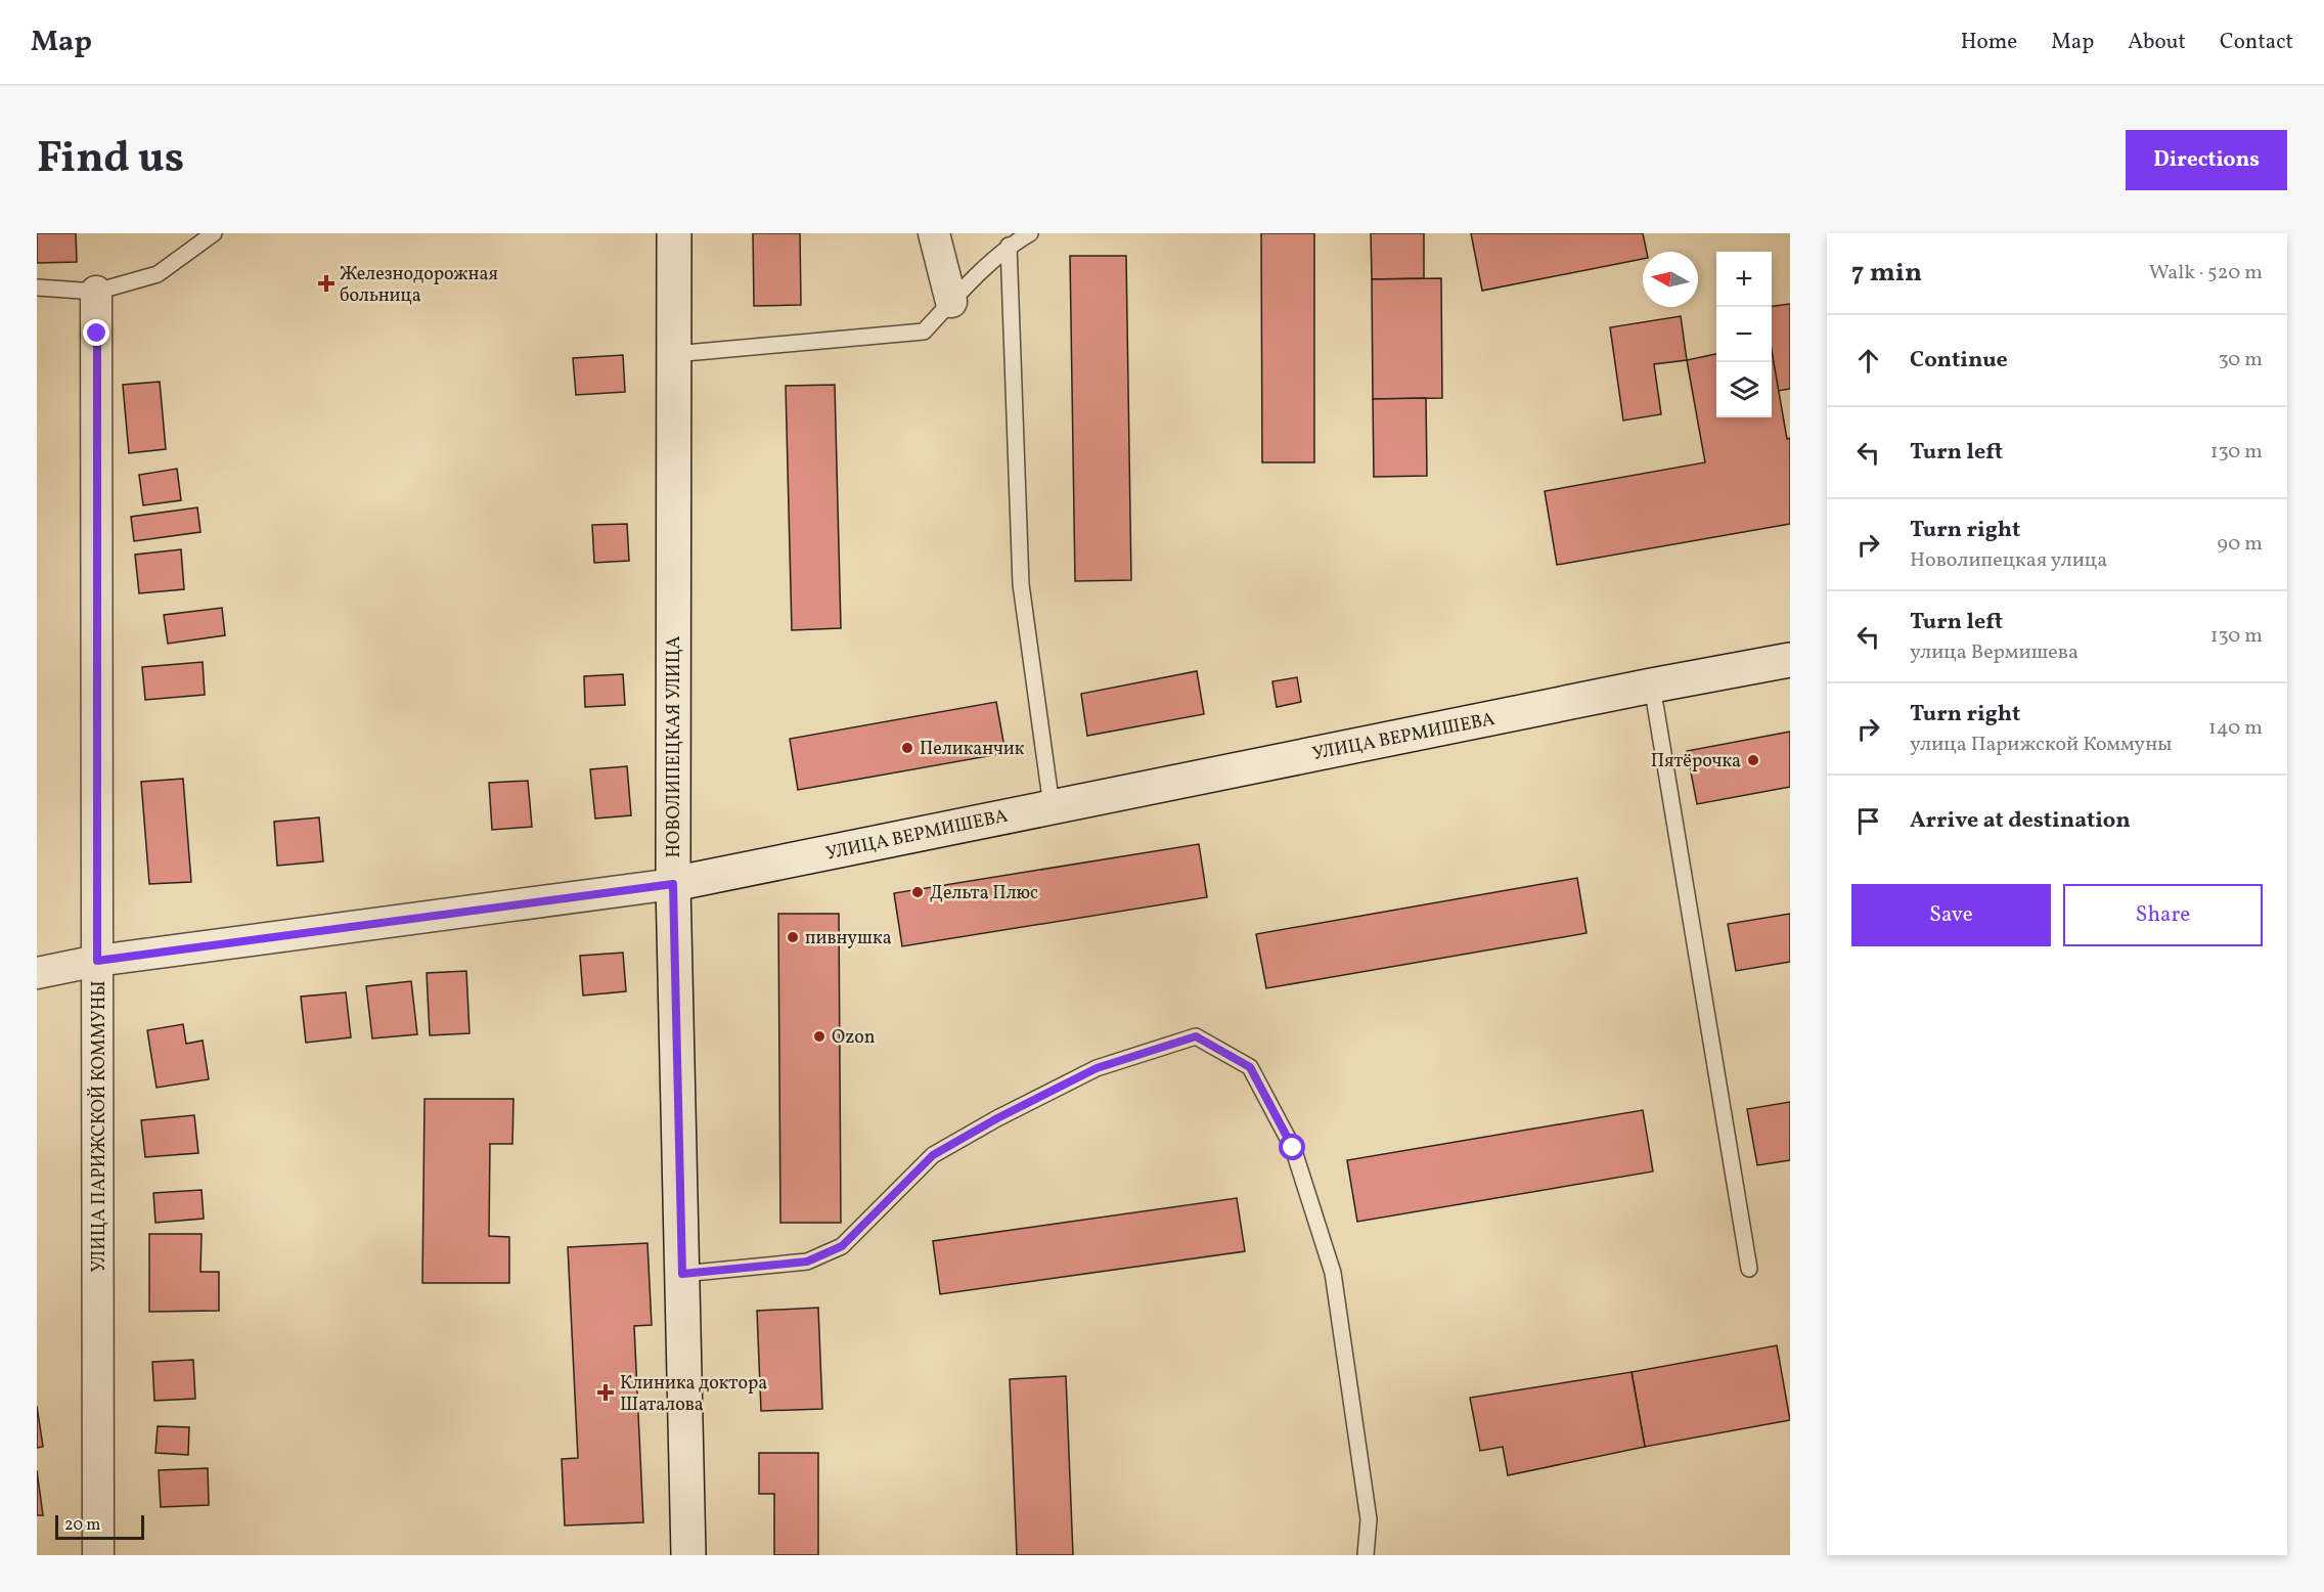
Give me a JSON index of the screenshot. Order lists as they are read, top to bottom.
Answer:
{
  "streets": {
    "street": ["УЛИЦА ВЕРМИШЕВА", "НОВОЛИПЕЦКАЯ УЛИЦА", "УЛИЦА ПАРИЖСКОЙ КОММУНЫ"]
  },
  "crossings": [
    ["УЛИЦА ВЕРМИШЕВА", "НОВОЛИПЕЦКАЯ УЛИЦА"],
    ["УЛИЦА ВЕРМИШЕВА", "УЛИЦА ПАРИЖСКОЙ КОММУНЫ"]
  ],
  "places": {
    "health": ["Железнодорожная больница", "Клиника доктора Шаталова"],
    "other": [
      "Пеликанчик",
      "Пятёрочка",
      "Дельта Плюс",
      "пивнушка",
      "Ozon"
    ]
  },
  "scale_bar": "20 m",
  "north": "left",
  "page": {
    "header": "Map",
    "nav": [
      "Home",
      "Map",
      "About",
      "Contact"
    ],
    "title": "Find us",
    "buttons": [
      "Directions",
      ["Save", "Share"]
    ],
    "heading": ["7 min", "Walk · 520 m"],
    "map_buttons": ["+", "−"],
    "list": [
      ["Continue", "30 m"],
      ["Turn left", "130 m"],
      ["Turn right", "Новолипецкая улица", "90 m"],
      ["Turn left", "улица Вермишева", "130 m"],
      ["Turn right", "улица Парижской Коммуны", "140 m"],
      "Arrive at destination"
    ],
    "scale": "20 m"
  }
}
